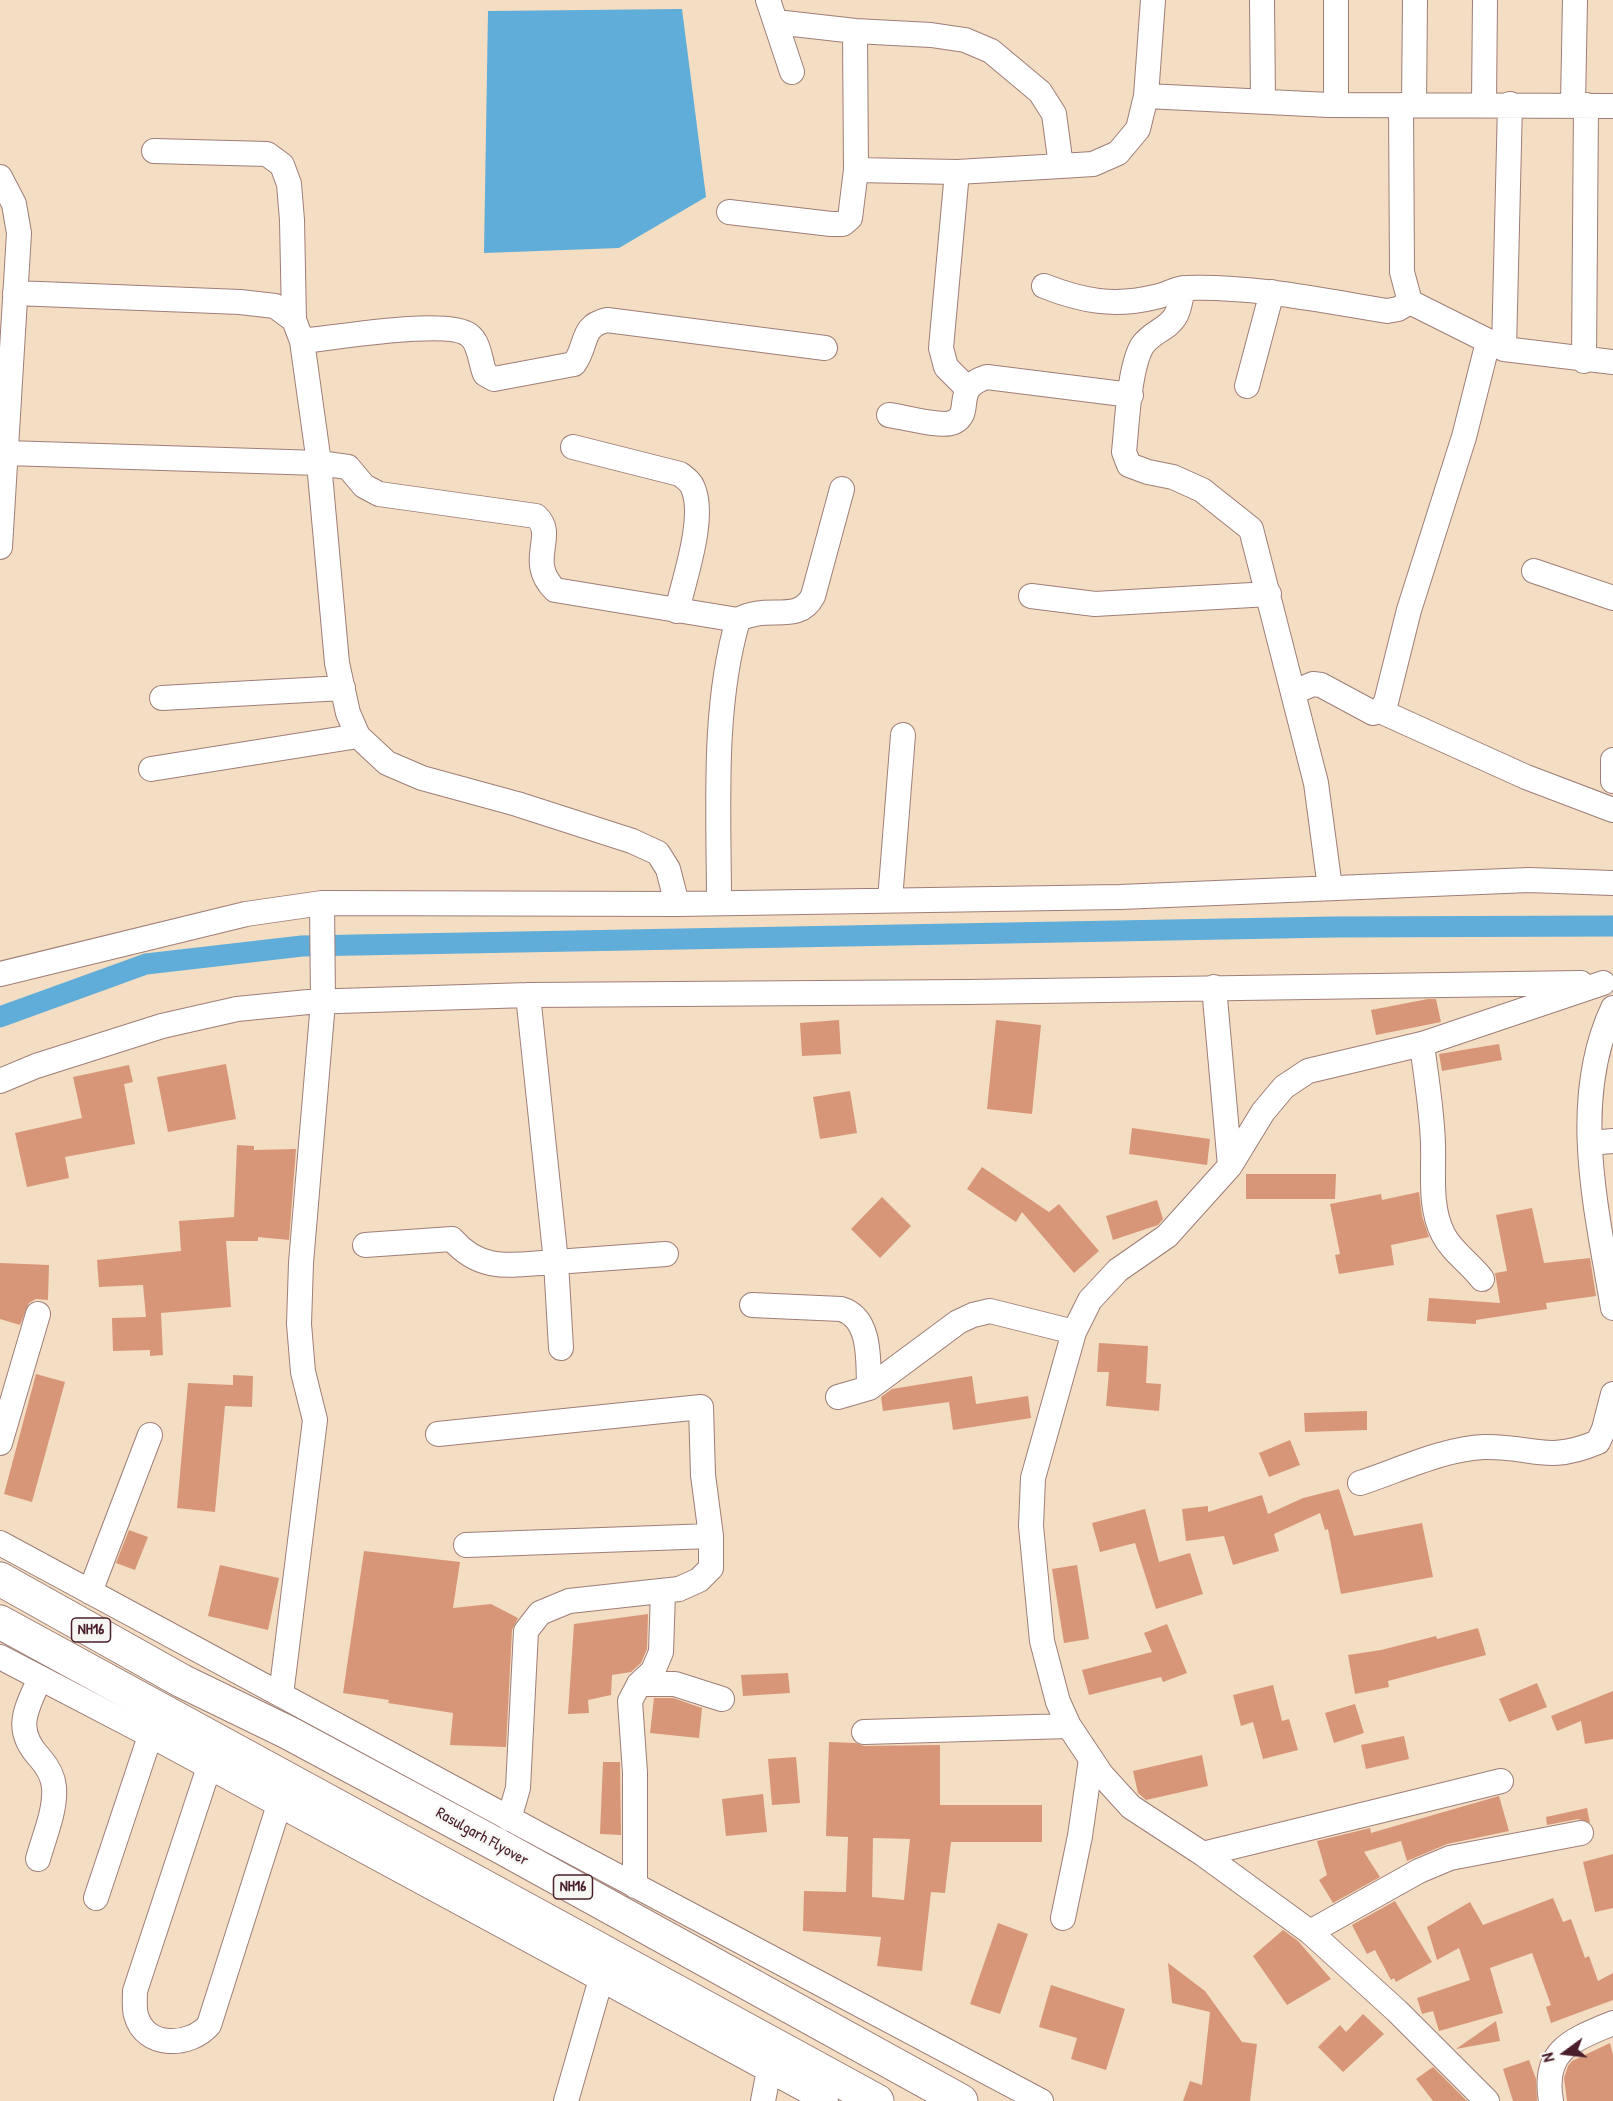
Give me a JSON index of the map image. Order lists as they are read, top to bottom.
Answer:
{
  "streets": {
    "highway": ["NH16", "Rasulgarh Flyover"]
  },
  "north": "left"
}
